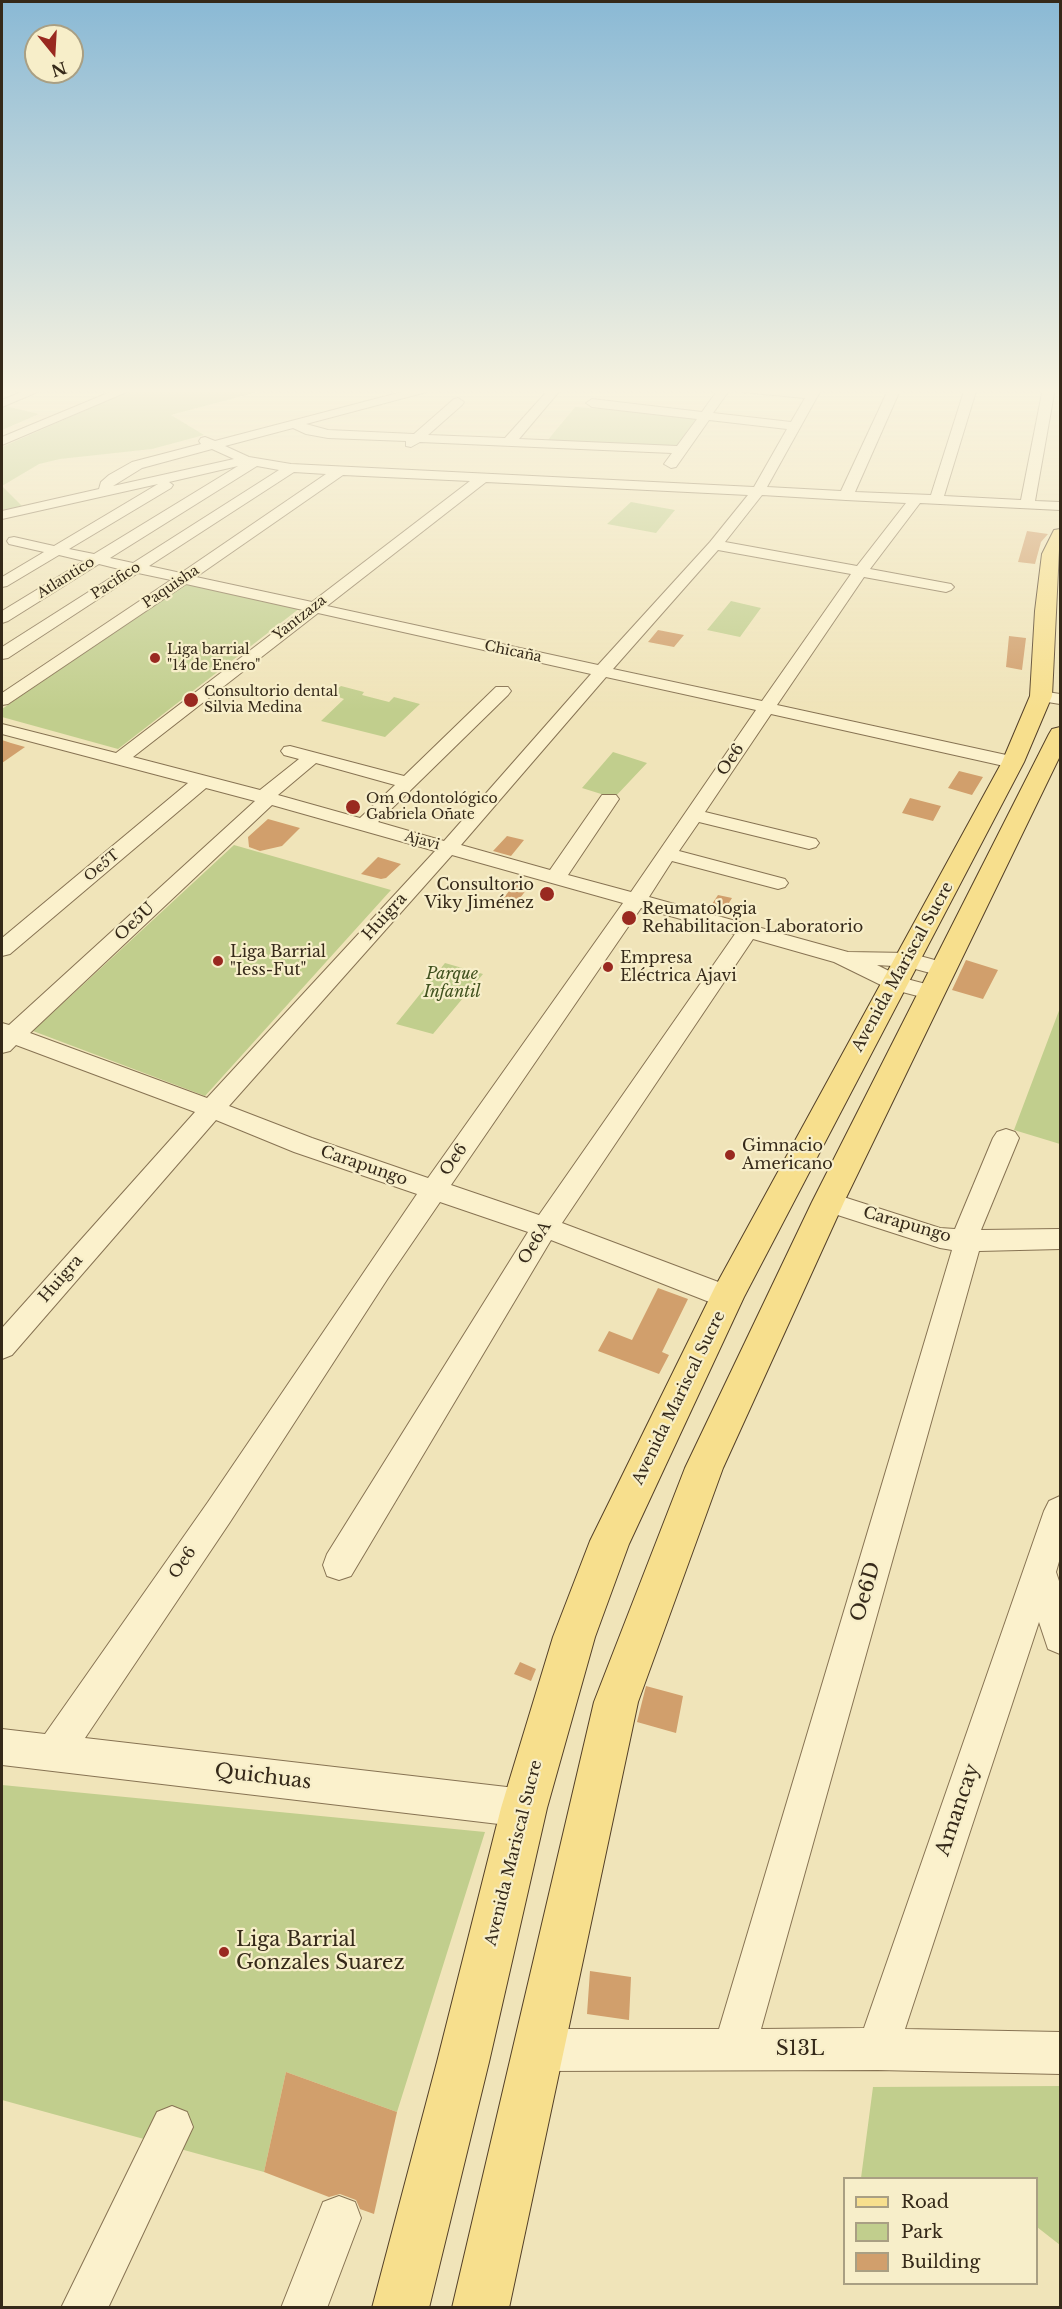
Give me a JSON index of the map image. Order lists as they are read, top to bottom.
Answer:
{
  "streets": {
    "main road": ["Avenida Mariscal Sucre"],
    "street": [
      "Atlantico",
      "Pacifico",
      "Paquisha",
      "Yantzaza",
      "Chicaña",
      "Oe6",
      "Ajavi",
      "Oe5T",
      "Huigra",
      "Oe5U",
      "Carapungo",
      "Oe6A",
      "Oe6D",
      "Quichuas",
      "Amancay",
      "S13L"
    ]
  },
  "crossings": [
    ["Atlantico", "Chicaña"],
    ["Pacifico", "Chicaña"],
    ["Paquisha", "Chicaña"],
    ["Yantzaza", "Chicaña"],
    ["Yantzaza", "Ajavi"],
    ["Chicaña", "Oe6"],
    ["Chicaña", "Huigra"],
    ["Chicaña", "Avenida Mariscal Sucre"],
    ["Oe6", "Ajavi"],
    ["Oe6", "Carapungo"],
    ["Oe6", "Quichuas"],
    ["Ajavi", "Oe5T"],
    ["Ajavi", "Huigra"],
    ["Ajavi", "Oe5U"],
    ["Ajavi", "Avenida Mariscal Sucre"],
    ["Ajavi", "Oe6A"],
    ["Huigra", "Carapungo"],
    ["Oe5U", "Carapungo"],
    ["Avenida Mariscal Sucre", "Carapungo"],
    ["Avenida Mariscal Sucre", "Quichuas"],
    ["Avenida Mariscal Sucre", "S13L"],
    ["Carapungo", "Oe6A"],
    ["Carapungo", "Oe6D"],
    ["Oe6D", "S13L"],
    ["Amancay", "S13L"]
  ],
  "parks": ["Parque Infantil"],
  "places": [
    "Liga barrial \"14 de Enero\"",
    "Consultorio dental Silvia Medina",
    "Om Odontológico Gabriela Oñate",
    "Consultorio Viky Jiménez",
    "Reumatologia Rehabilitacion Laboratorio",
    "Liga Barrial \"Iess-Fut\"",
    "Empresa Eléctrica Ajavi",
    "Gimnacio Americano",
    "Liga Barrial Gonzales Suarez"
  ],
  "legend": ["Road", "Park", "Building"],
  "north": "bottom"
}
